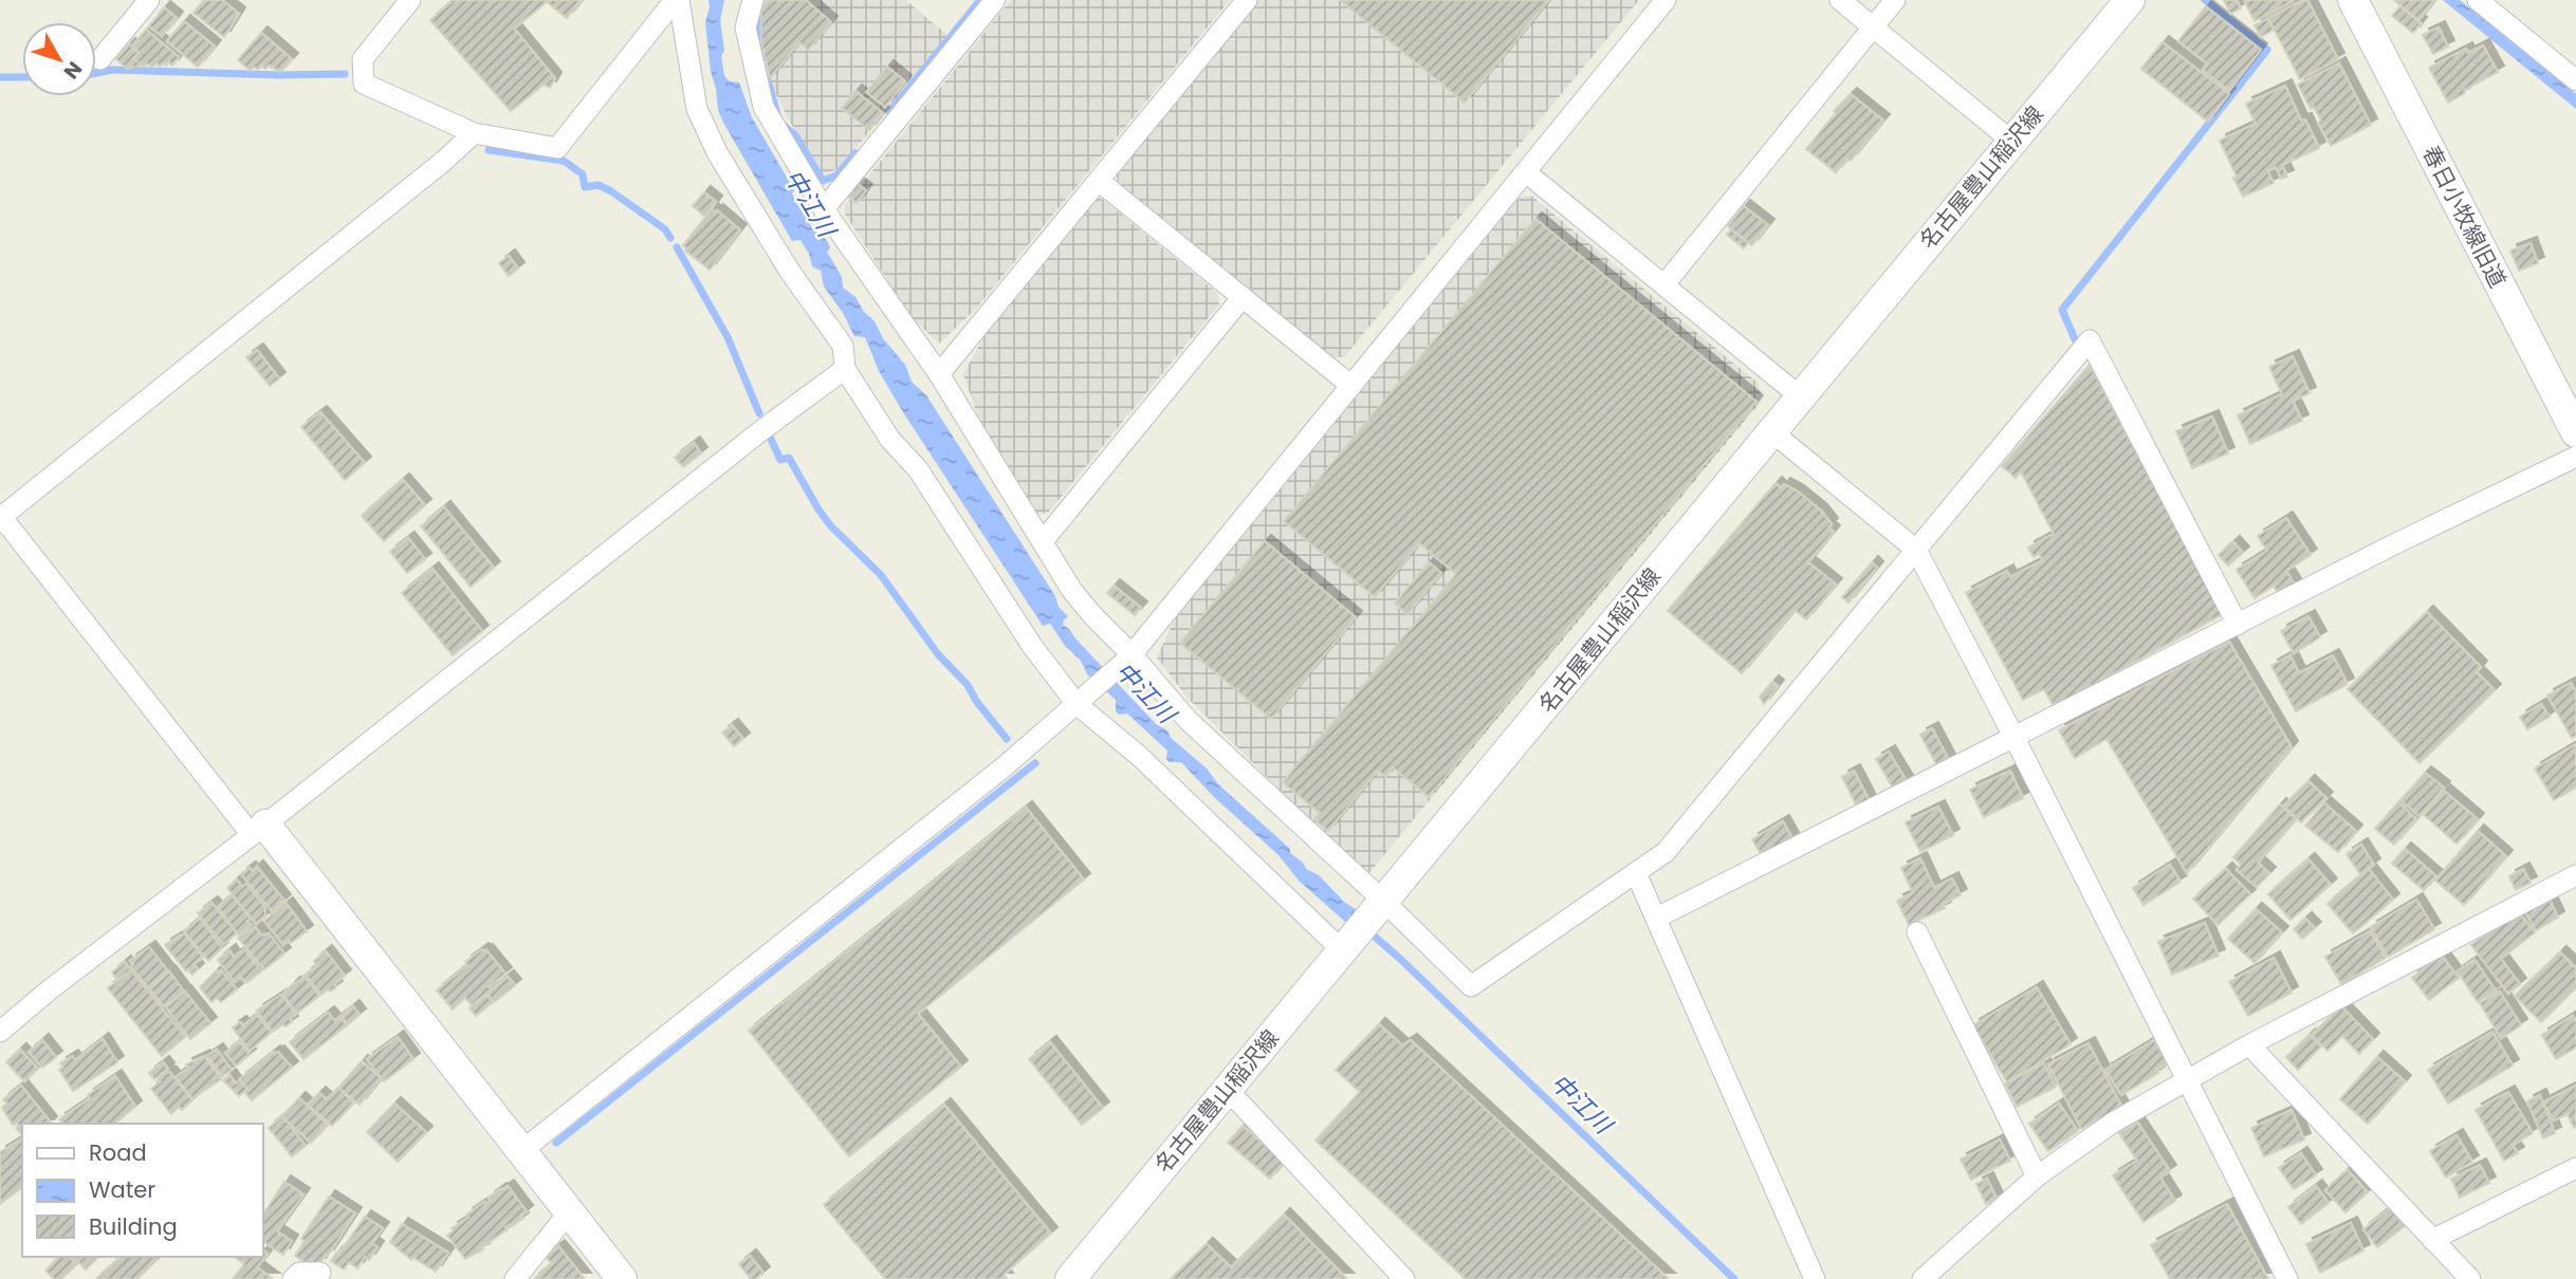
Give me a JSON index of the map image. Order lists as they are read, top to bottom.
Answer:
{
  "streets": {
    "main road": ["名古屋豊山稲沢線", "春日小牧線旧道"]
  },
  "water": ["中江川"],
  "legend": ["Road", "Water", "Building"],
  "north": "bottom right"
}
